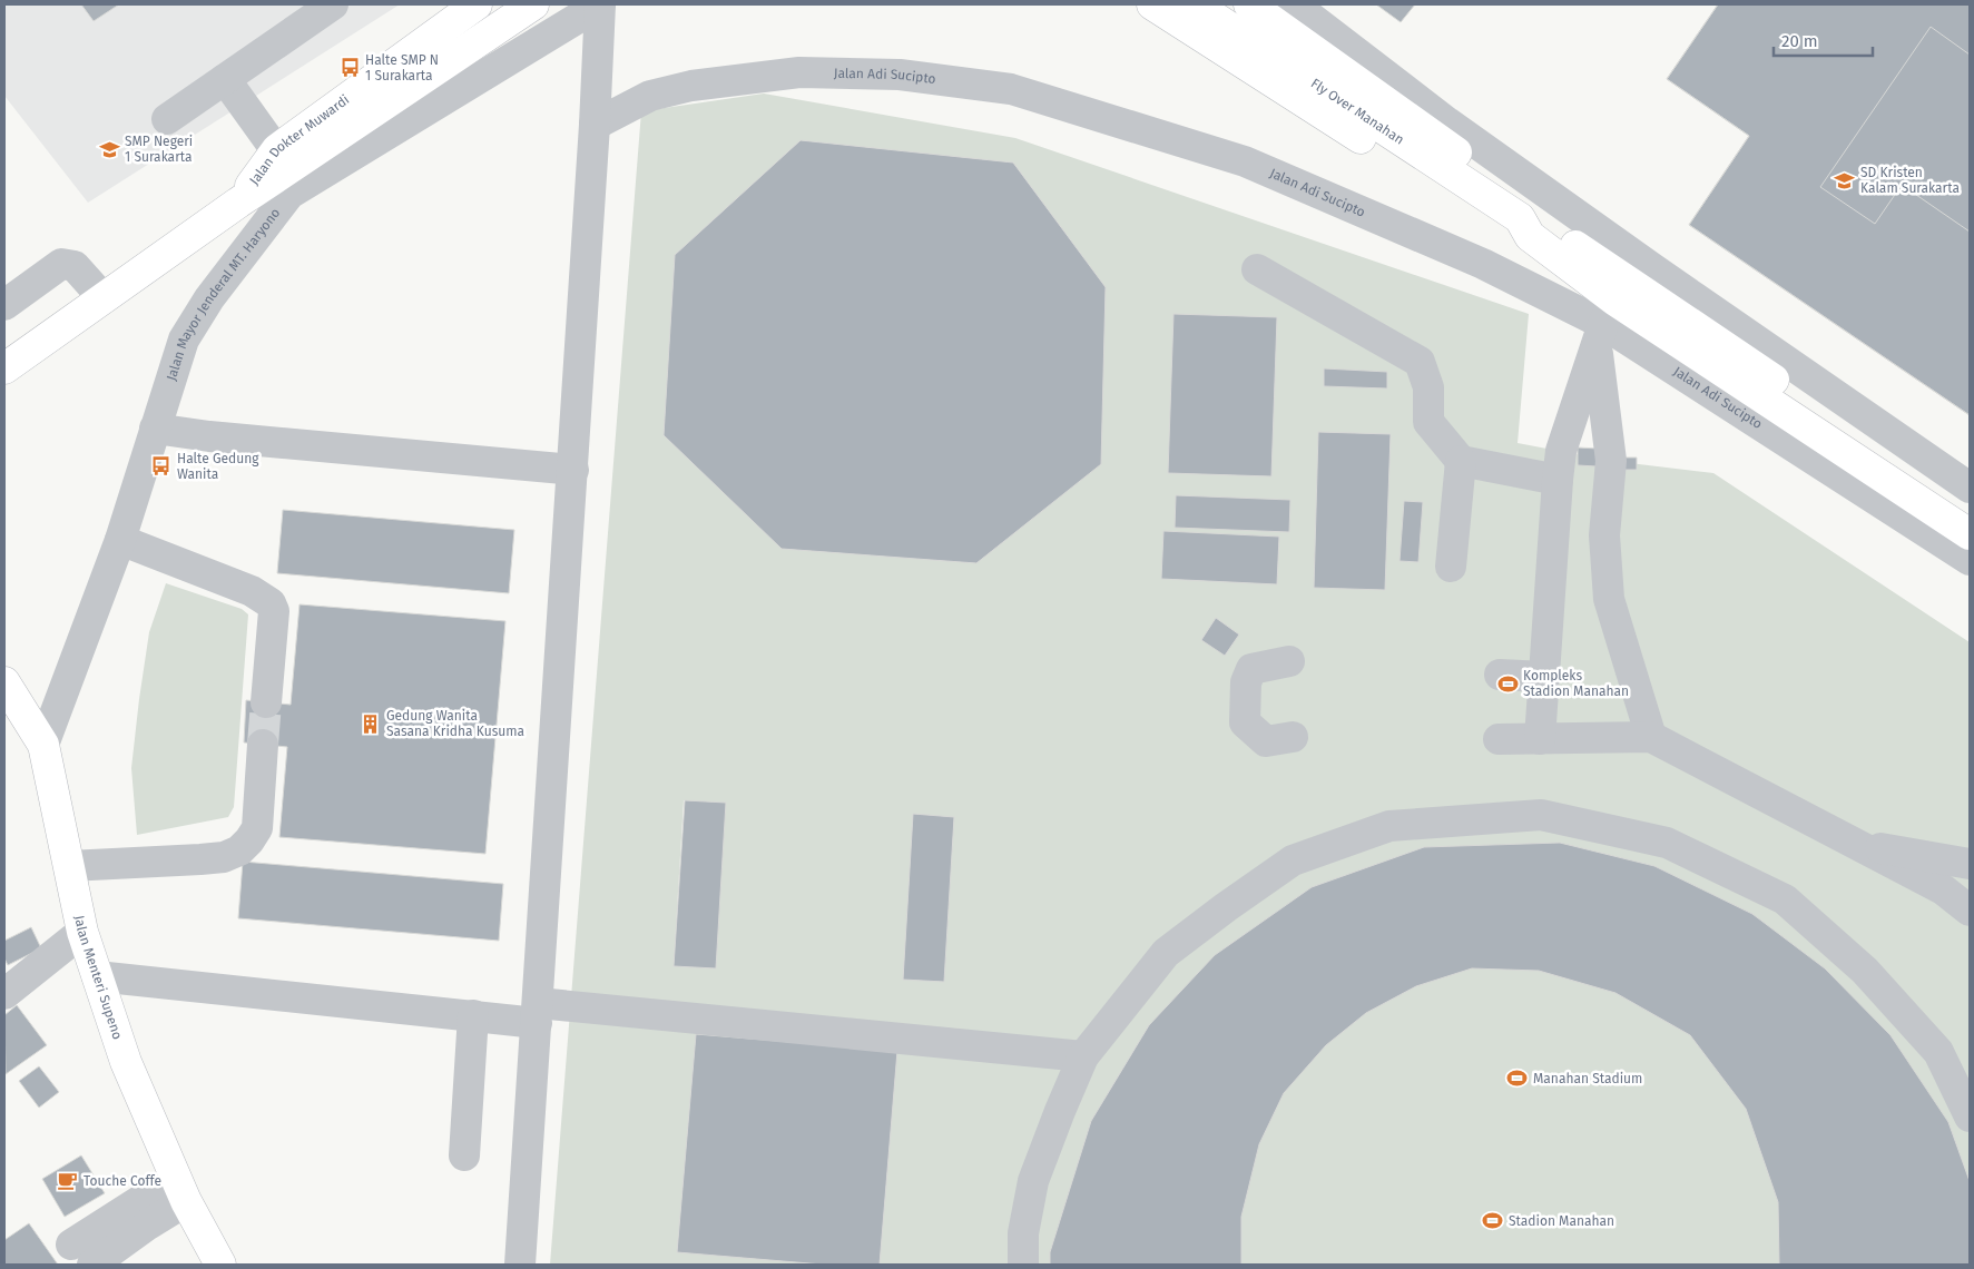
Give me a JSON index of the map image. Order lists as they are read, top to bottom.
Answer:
{
  "streets": {
    "main road": [
      "Jalan Adi Sucipto",
      "Fly Over Manahan",
      "Jalan Dokter Muwardi",
      "Jalan Menteri Supeno"
    ],
    "street": ["Jalan Mayor Jenderal MT. Haryono"]
  },
  "crossings": [
    ["Jalan Adi Sucipto", "Fly Over Manahan"],
    ["Jalan Mayor Jenderal MT. Haryono", "Jalan Menteri Supeno"]
  ],
  "places": {
    "bus stop": ["Halte SMP N 1 Surakarta", "Halte Gedung Wanita"],
    "school or university": ["SMP Negeri 1 Surakarta", "SD Kristen Kalam Surakarta"],
    "sports": ["Kompleks Stadion Manahan", "Manahan Stadium", "Stadion Manahan"],
    "building": ["Gedung Wanita Sasana Kridha Kusuma"],
    "cafe": ["Touche Coffe"]
  },
  "scale_bar": "20 m"
}
